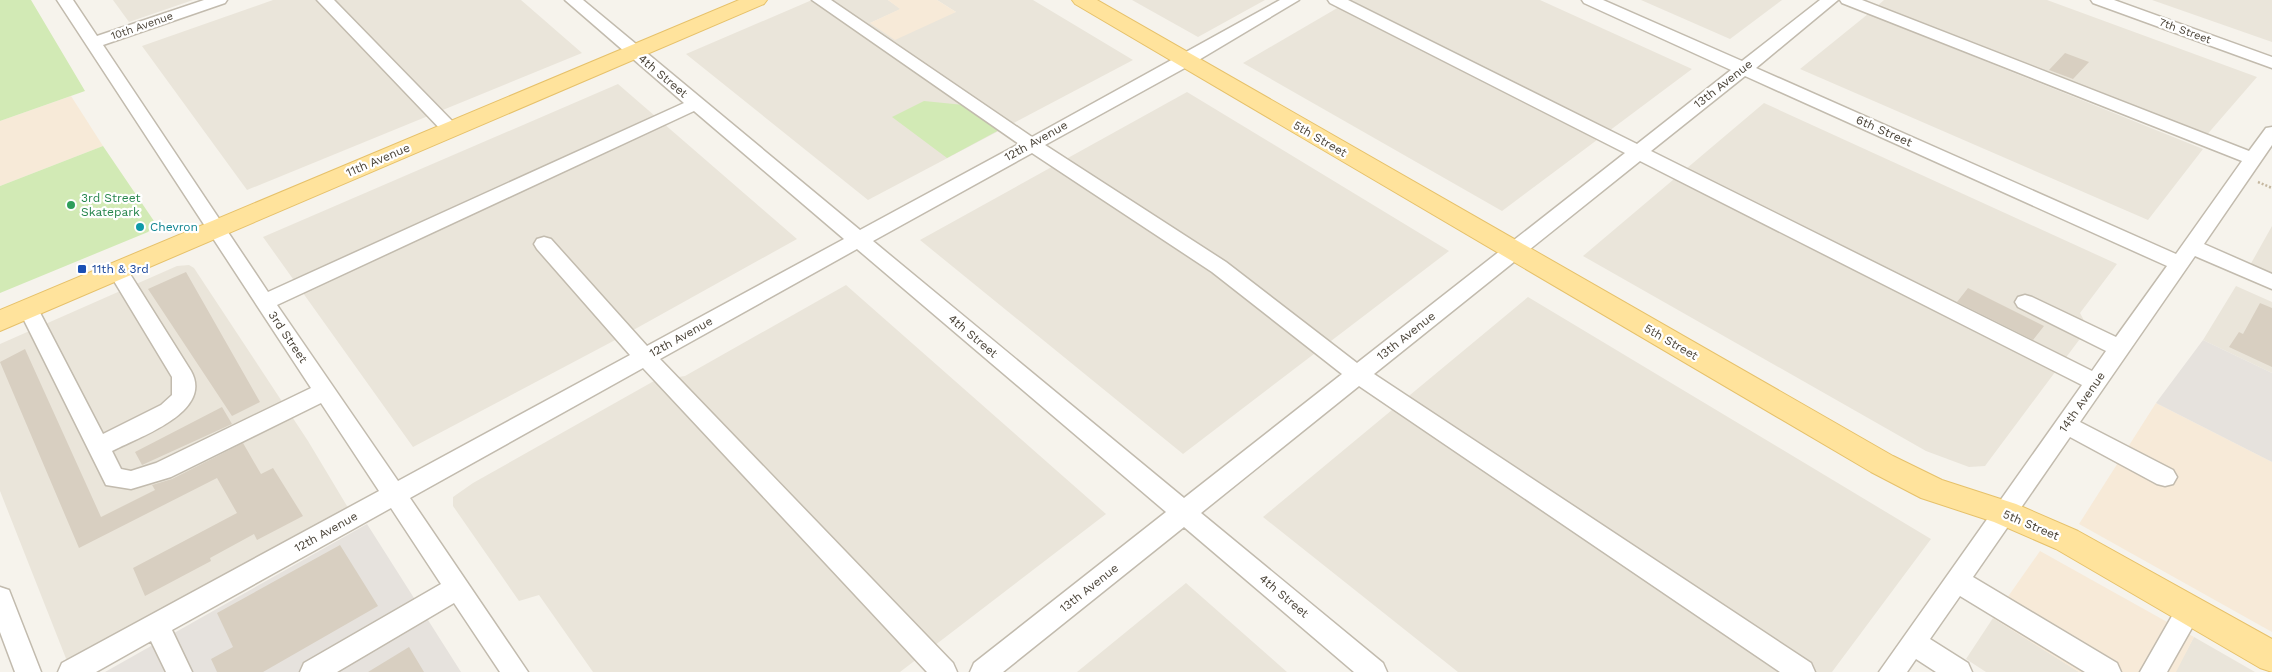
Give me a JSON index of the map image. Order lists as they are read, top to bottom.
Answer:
{
  "streets": {
    "main road": ["5th Street", "11th Avenue"],
    "street": [
      "10th Avenue",
      "7th Street",
      "4th Street",
      "13th Avenue",
      "6th Street",
      "12th Avenue",
      "3rd Street",
      "14th Avenue"
    ]
  },
  "crossings": [
    ["10th Avenue", "3rd Street"],
    ["4th Street", "13th Avenue"],
    ["4th Street", "12th Avenue"],
    ["4th Street", "11th Avenue"],
    ["13th Avenue", "6th Street"],
    ["13th Avenue", "5th Street"],
    ["6th Street", "14th Avenue"],
    ["5th Street", "12th Avenue"],
    ["5th Street", "14th Avenue"],
    ["12th Avenue", "3rd Street"],
    ["11th Avenue", "3rd Street"]
  ],
  "places": {
    "other": ["3rd Street Skatepark", "Chevron"],
    "transit": ["11th & 3rd"]
  }
}
